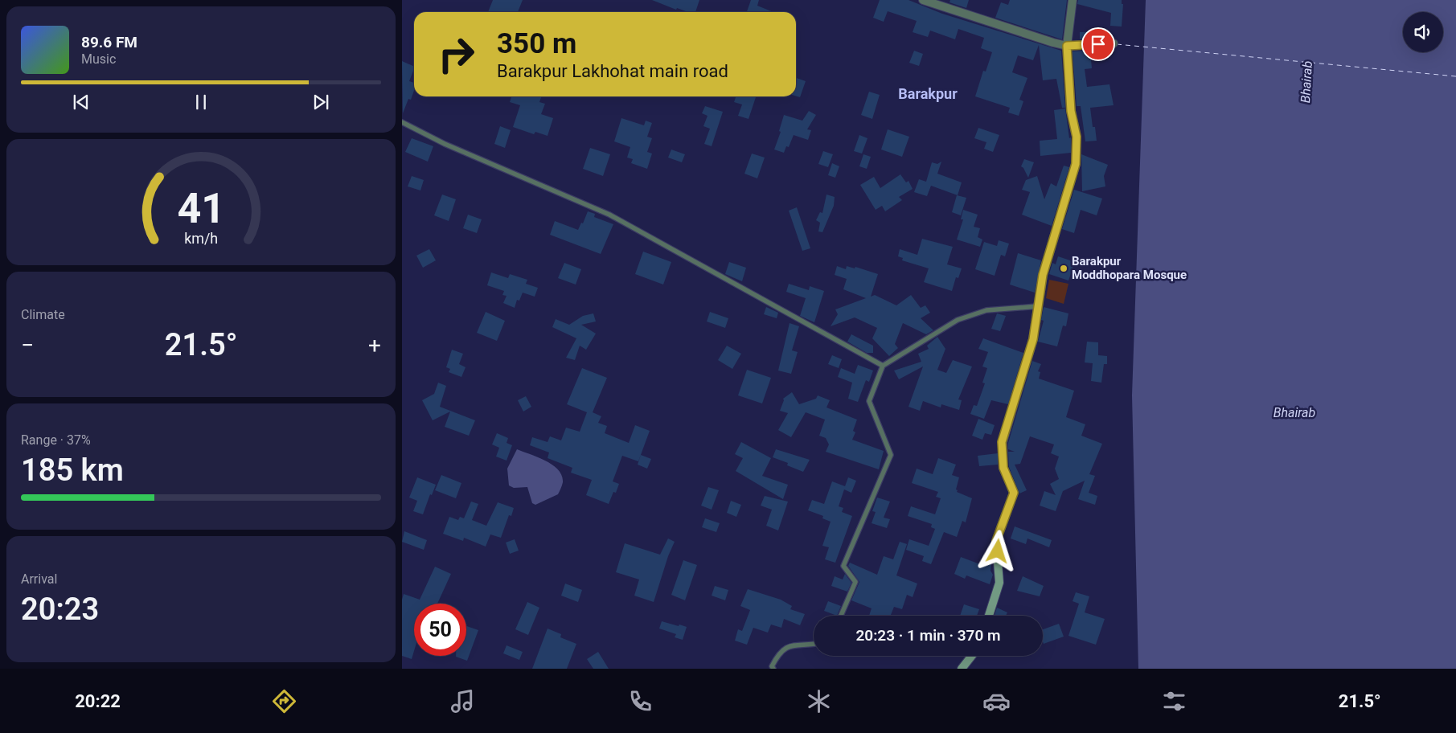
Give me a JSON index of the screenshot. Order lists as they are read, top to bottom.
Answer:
{
  "districts": ["Barakpur"],
  "water": ["Bhairab"],
  "places": ["Barakpur Moddhopara Mosque"],
  "page": {
    "turn": ["350 m", "Barakpur Lakhohat main road"],
    "song": ["89.6 FM", "Music"],
    "tile": [
      "Climate",
      ["Range · 37%", "185 km"],
      ["Arrival", "20:23"]
    ],
    "heat": ["−", "21.5°", "+"],
    "limit": "50",
    "trip": "20:23 · 1 min · 370 m",
    "tabs": ["20:22", "21.5°"],
    "gauge": ["41", "km/h"]
  }
}
